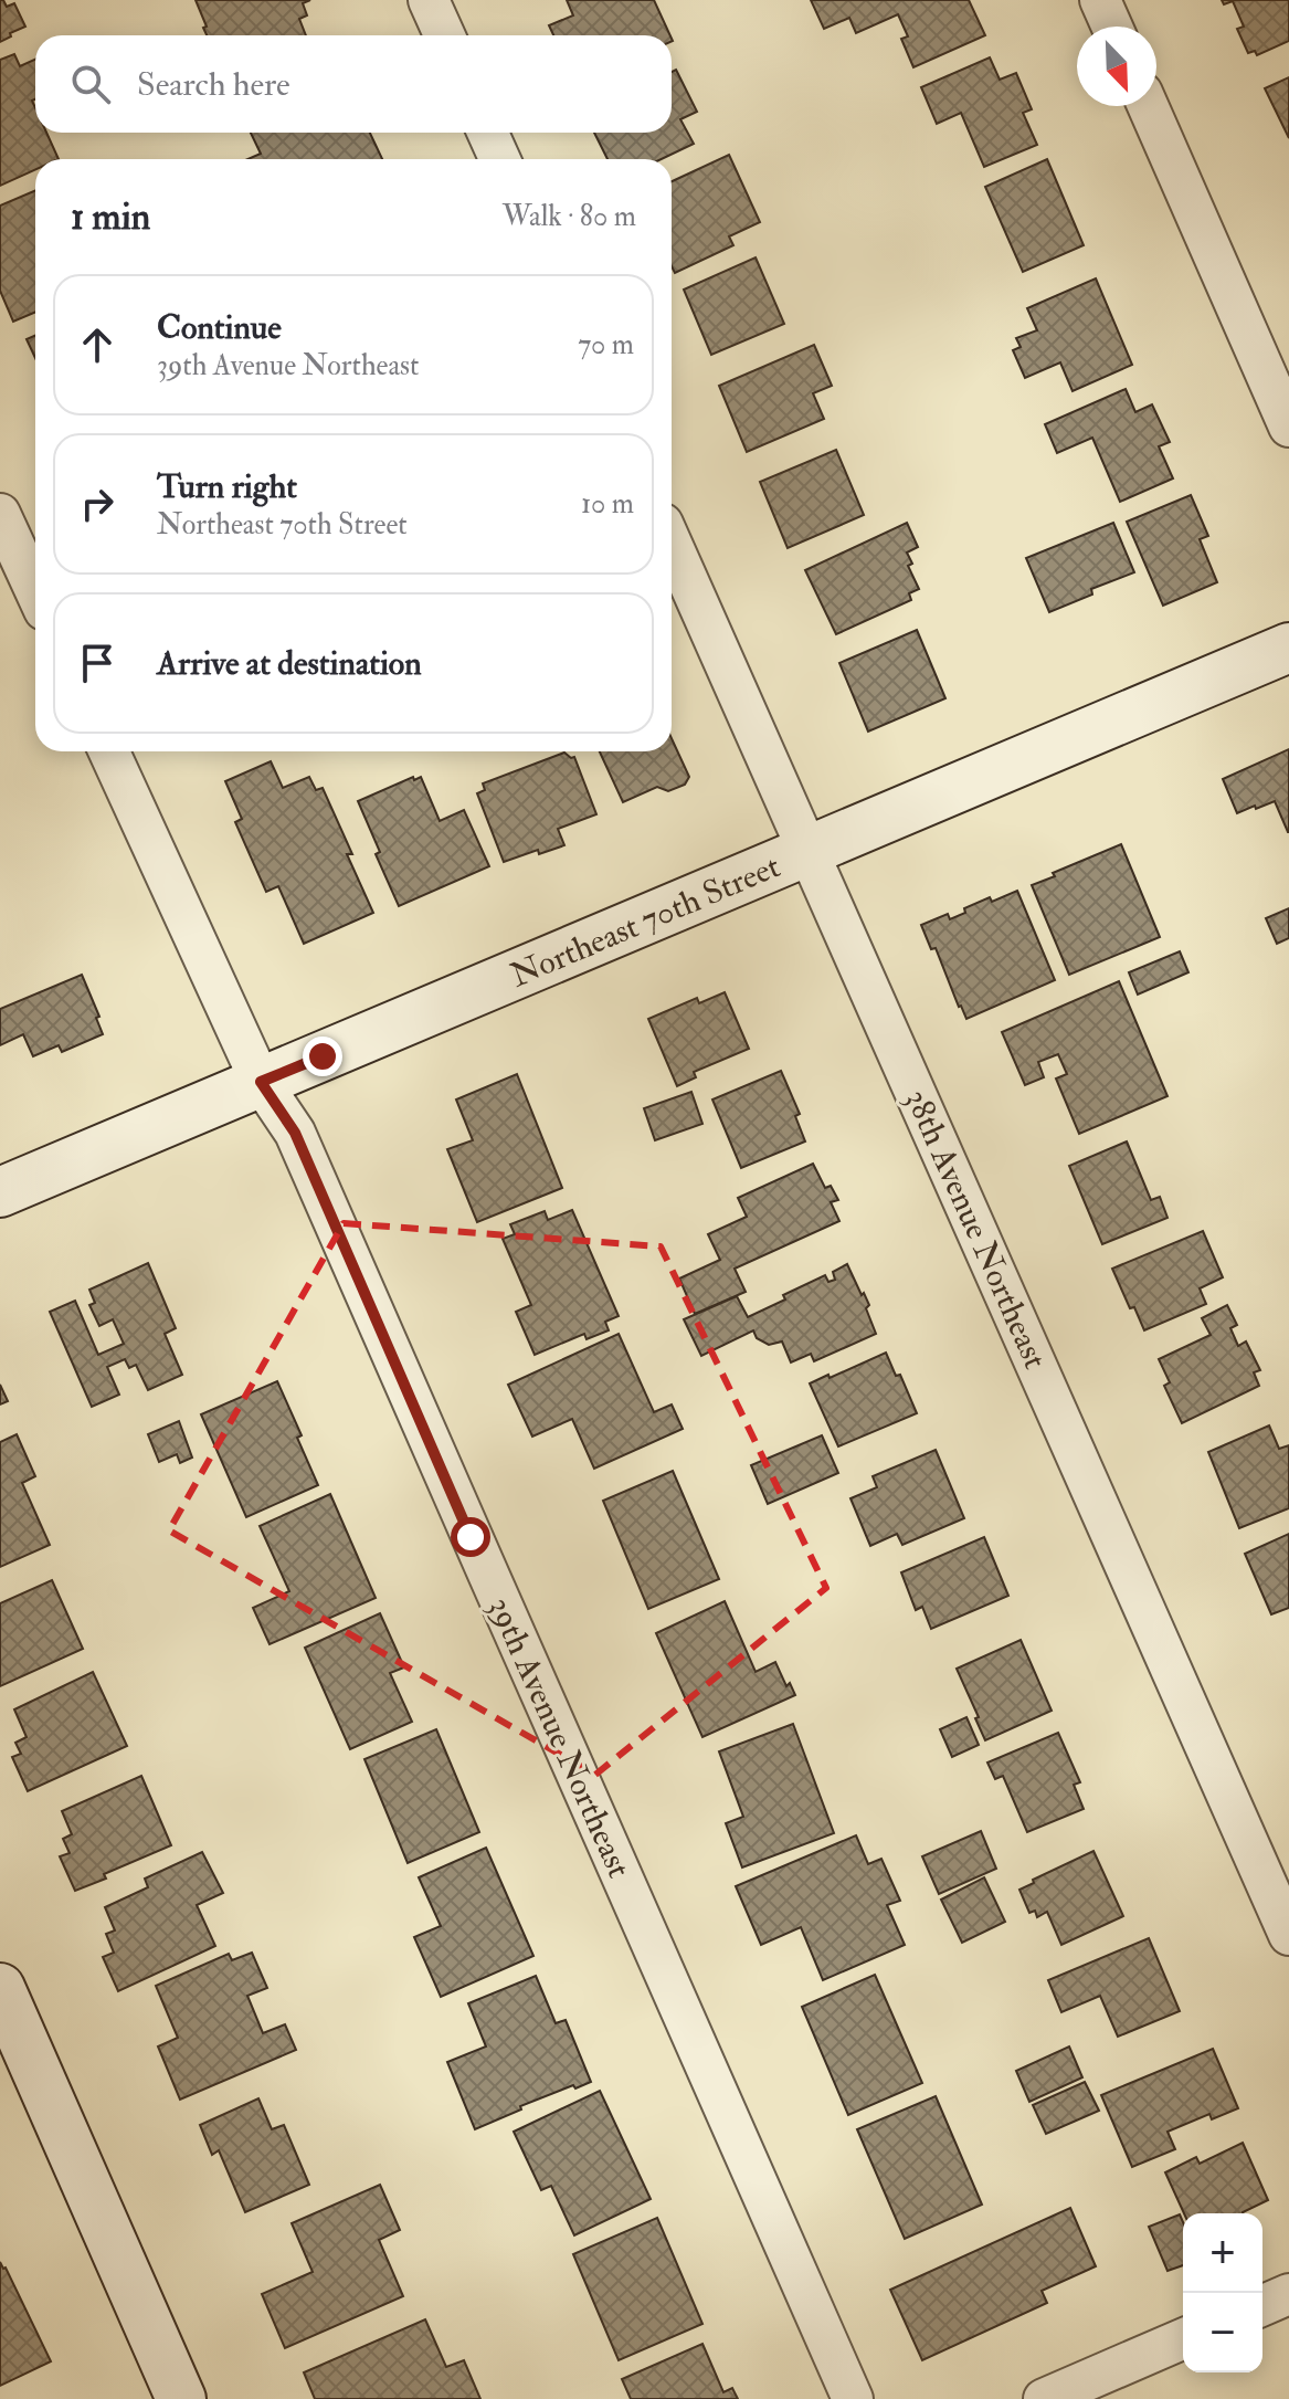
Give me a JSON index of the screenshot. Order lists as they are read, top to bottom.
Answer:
{
  "streets": {
    "street": ["Northeast 70th Street", "38th Avenue Northeast", "39th Avenue Northeast"]
  },
  "crossings": [
    ["Northeast 70th Street", "38th Avenue Northeast"],
    ["Northeast 70th Street", "39th Avenue Northeast"]
  ],
  "north": "bottom right",
  "page": {
    "search": "Search here",
    "heading": ["1 min", "Walk · 80 m"],
    "list": [
      ["Continue", "39th Avenue Northeast", "70 m"],
      ["Turn right", "Northeast 70th Street", "10 m"],
      "Arrive at destination"
    ],
    "map_buttons": ["+", "−"]
  }
}
